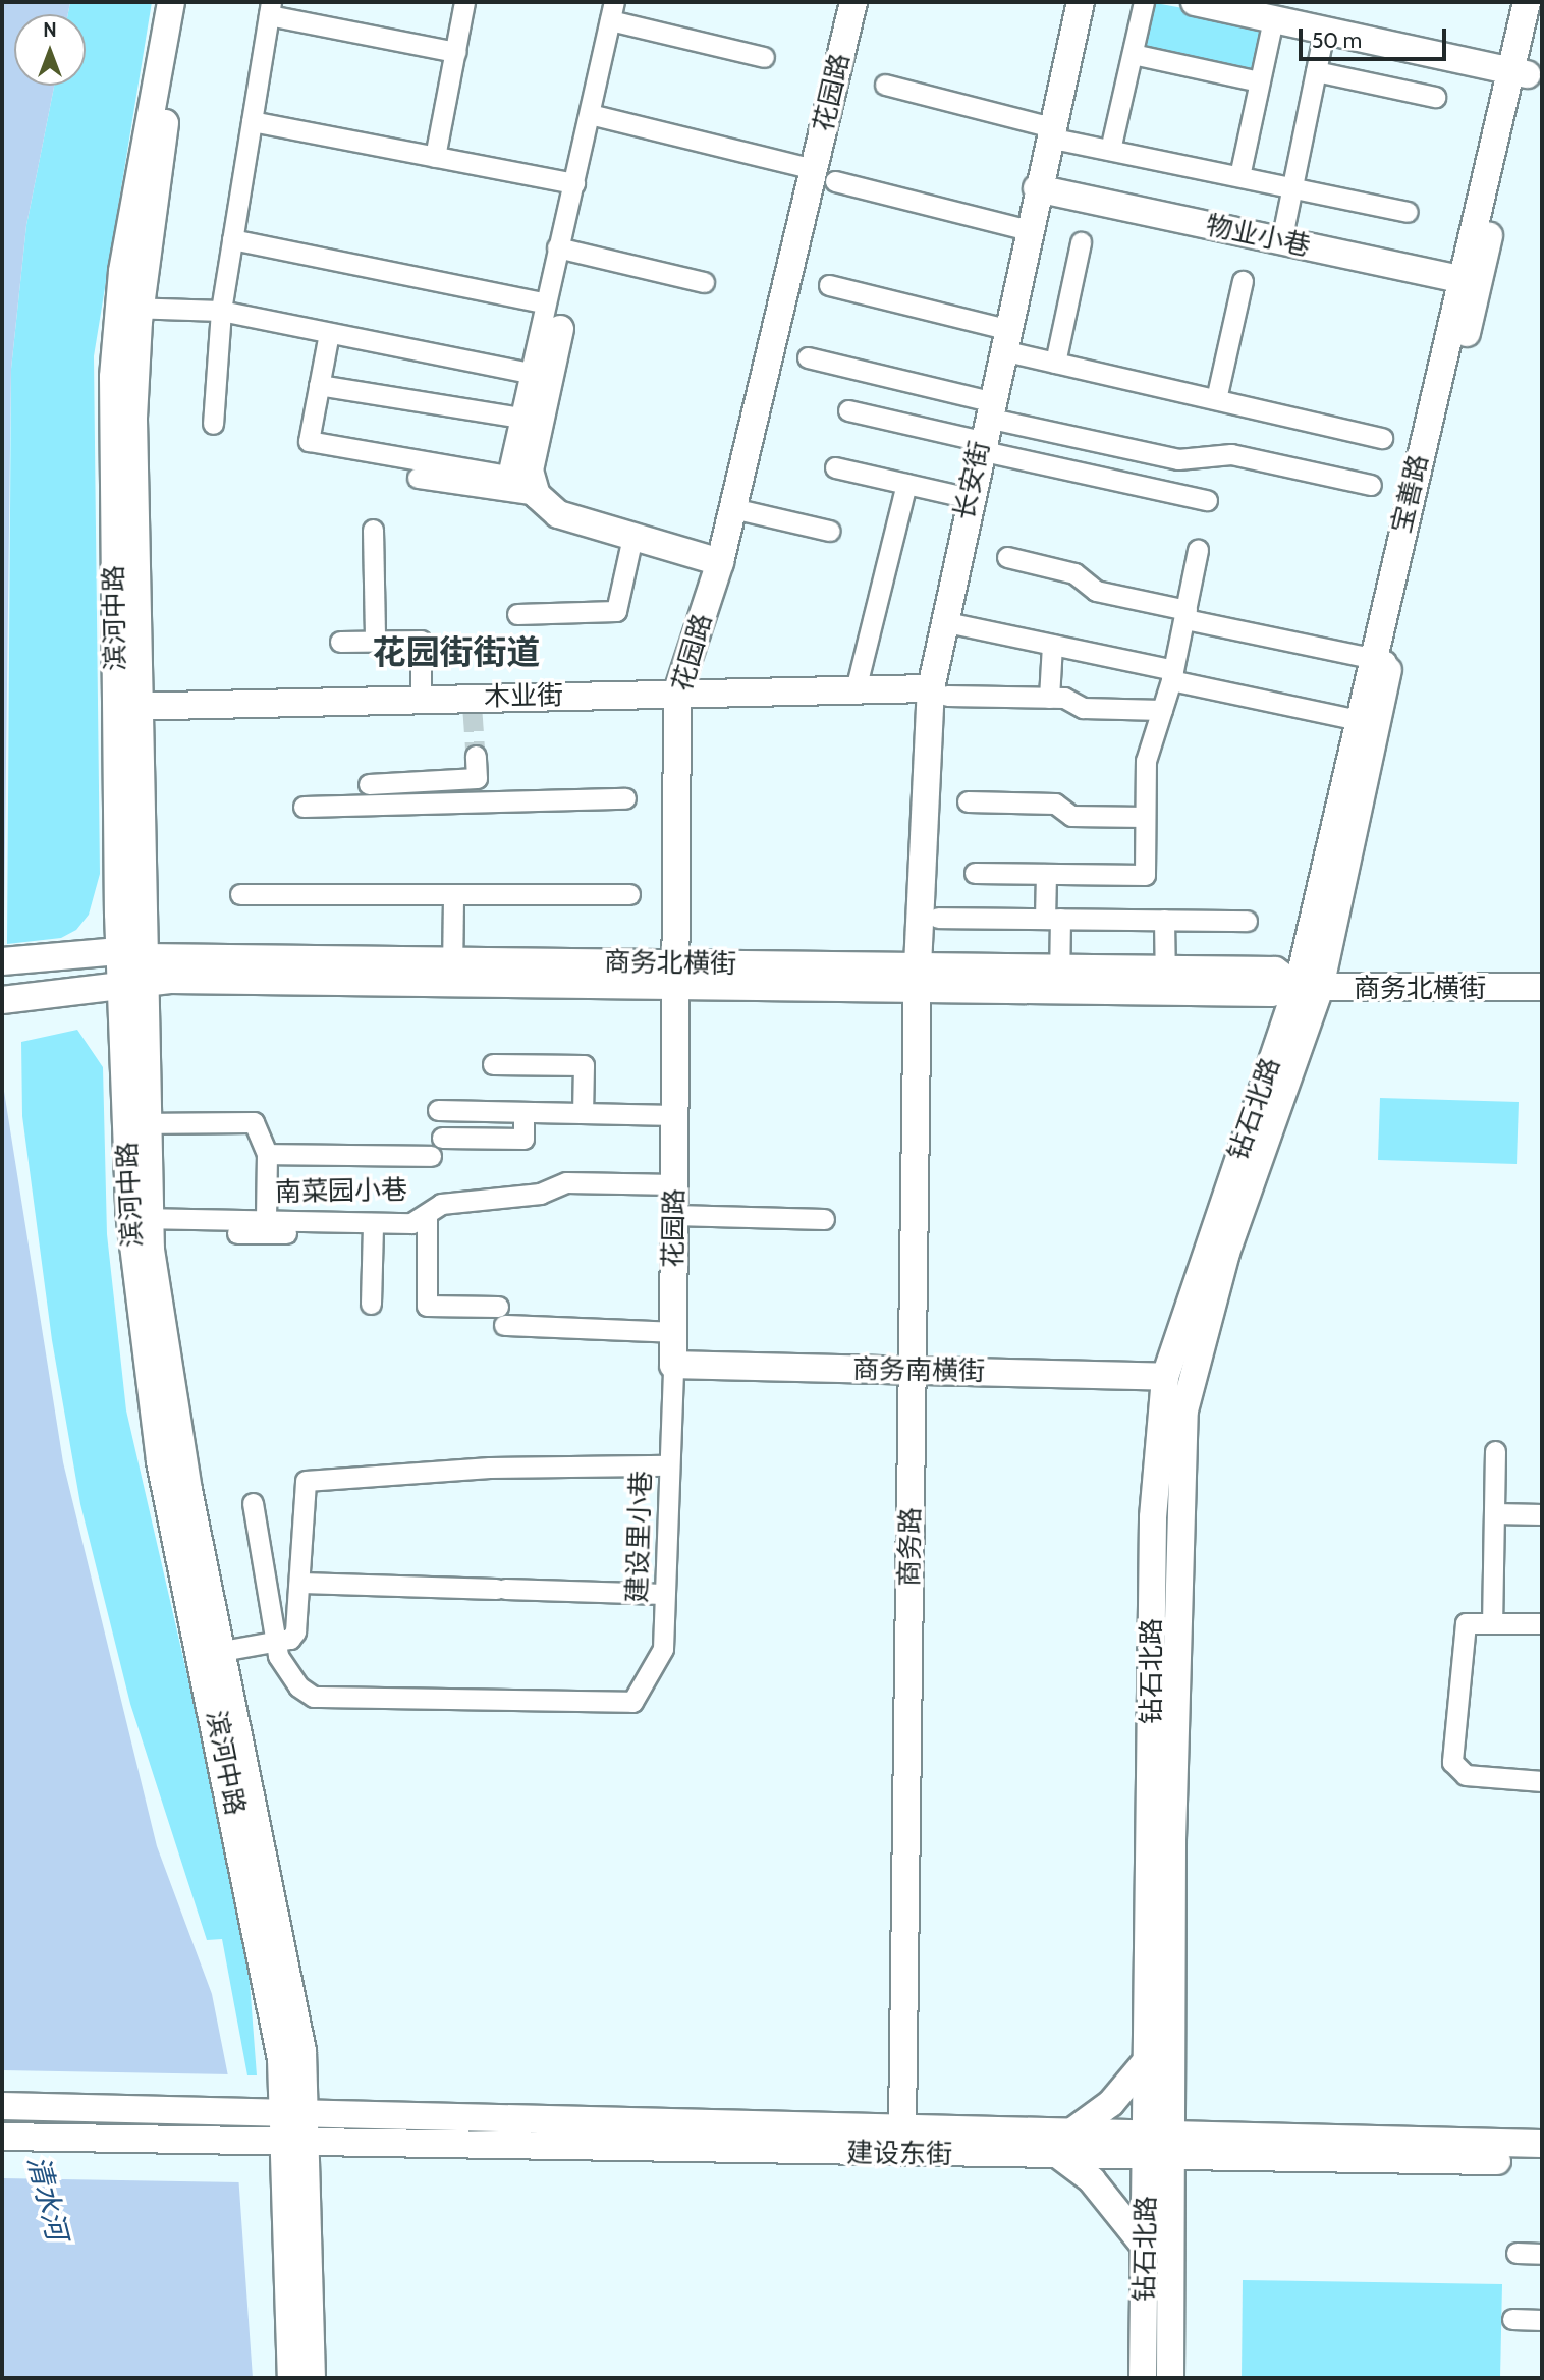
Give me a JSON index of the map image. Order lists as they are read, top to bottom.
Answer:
{
  "streets": {
    "main road": [
      "花园路",
      "物业小巷",
      "长安街",
      "宝善路",
      "滨河中路",
      "木业街",
      "商务北横街",
      "钻石北路",
      "商务南横街",
      "商务路",
      "建设东街"
    ],
    "street": ["南菜园小巷", "建设里小巷"]
  },
  "crossings": [
    ["花园路", "木业街"],
    ["花园路", "商务北横街"],
    ["花园路", "南菜园小巷"],
    ["花园路", "商务南横街"],
    ["花园路", "建设里小巷"],
    ["物业小巷", "长安街"],
    ["物业小巷", "宝善路"],
    ["长安街", "木业街"],
    ["长安街", "商务北横街"],
    ["长安街", "商务路"],
    ["宝善路", "商务北横街"],
    ["宝善路", "钻石北路"],
    ["滨河中路", "木业街"],
    ["滨河中路", "商务北横街"],
    ["滨河中路", "南菜园小巷"],
    ["滨河中路", "建设东街"],
    ["商务北横街", "钻石北路"],
    ["商务北横街", "商务路"],
    ["钻石北路", "商务南横街"],
    ["钻石北路", "建设东街"],
    ["商务南横街", "建设里小巷"],
    ["商务南横街", "商务路"],
    ["商务路", "建设东街"]
  ],
  "districts": ["花园街街道"],
  "water": ["清水河"],
  "scale_bar": "50 m",
  "north": "top"
}
